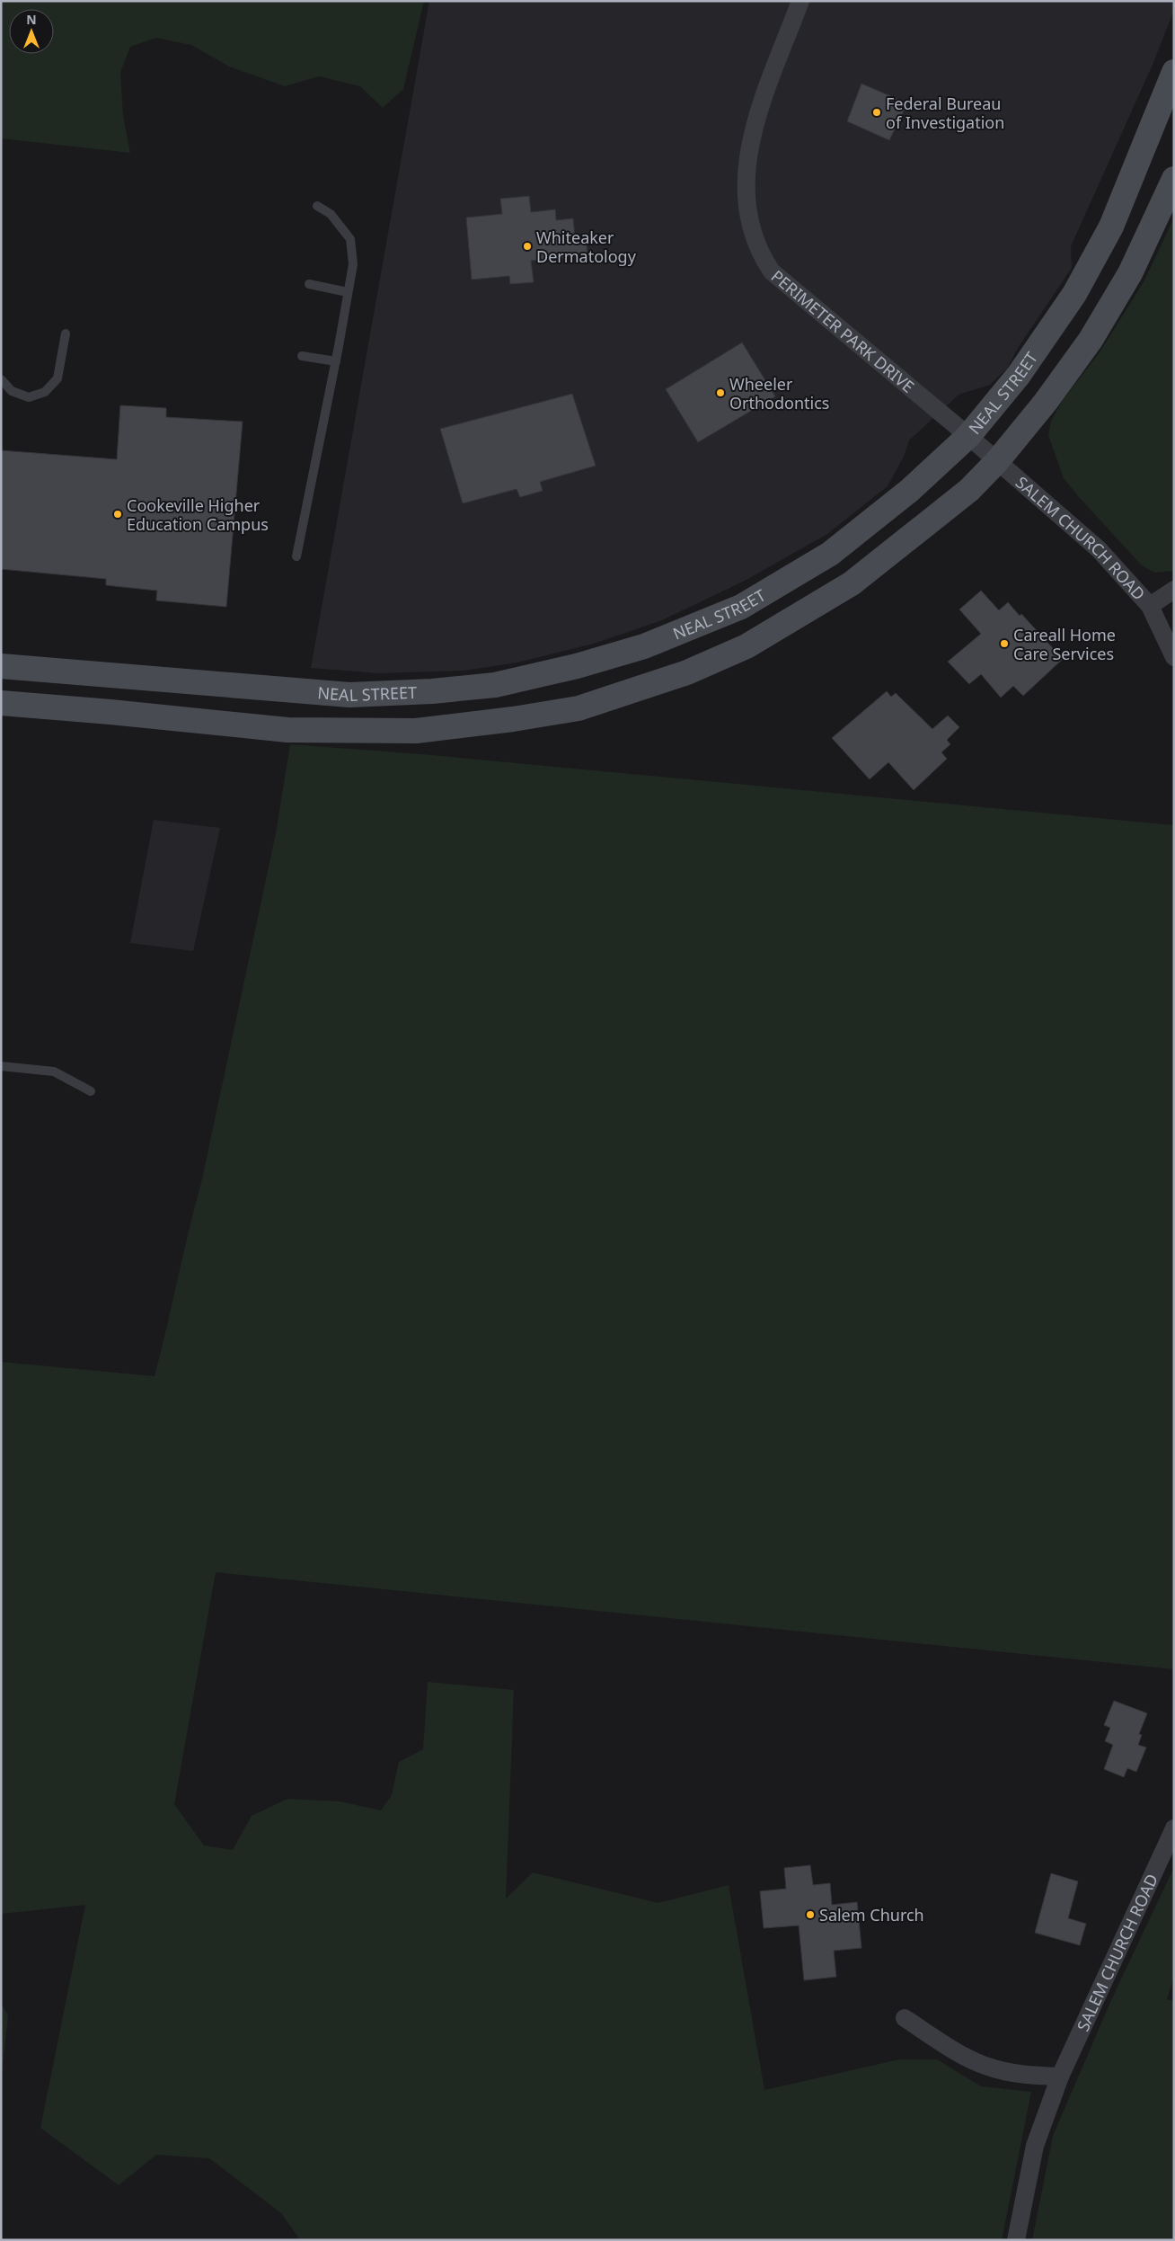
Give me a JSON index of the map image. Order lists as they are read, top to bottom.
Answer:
{
  "streets": {
    "main road": ["NEAL STREET"],
    "street": ["PERIMETER PARK DRIVE", "SALEM CHURCH ROAD"]
  },
  "crossings": [
    ["PERIMETER PARK DRIVE", "NEAL STREET"],
    ["PERIMETER PARK DRIVE", "SALEM CHURCH ROAD"],
    ["NEAL STREET", "SALEM CHURCH ROAD"]
  ],
  "places": [
    "Federal Bureau of Investigation",
    "Whiteaker Dermatology",
    "Wheeler Orthodontics",
    "Cookeville Higher Education Campus",
    "Careall Home Care Services",
    "Salem Church"
  ],
  "north": "top"
}
